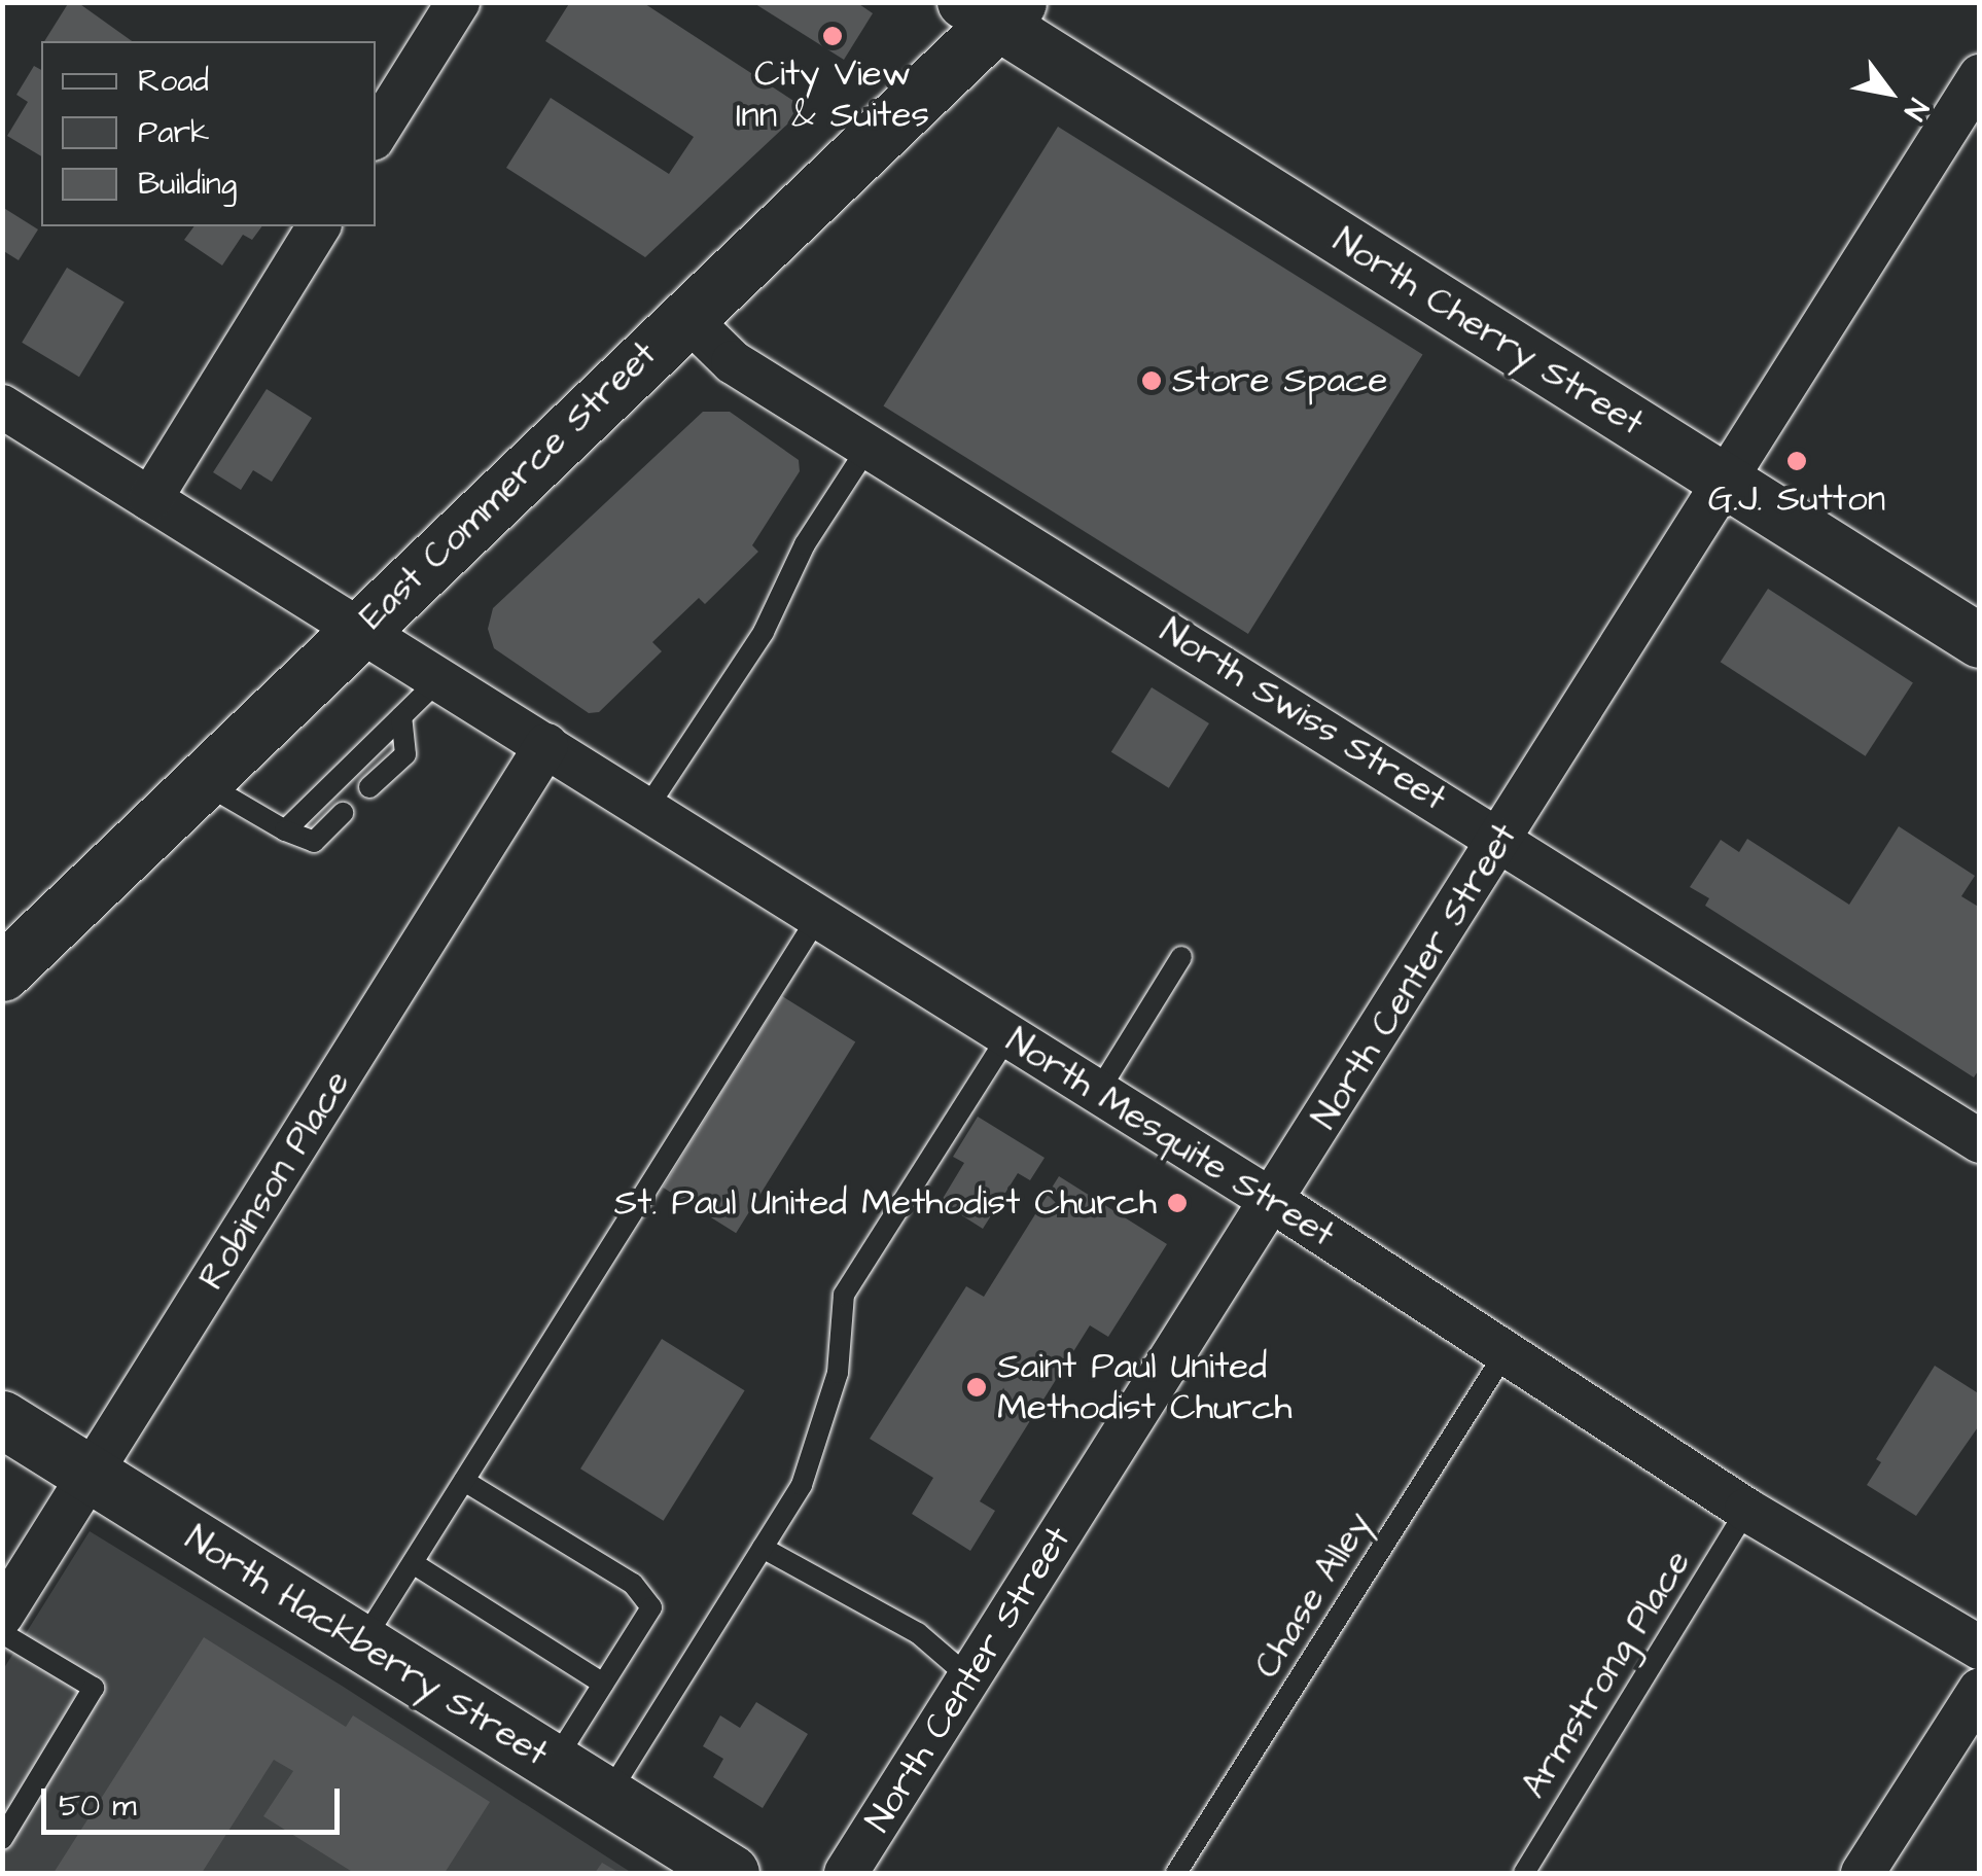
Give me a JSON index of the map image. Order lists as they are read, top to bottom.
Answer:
{
  "streets": {
    "main road": ["East Commerce Street", "North Hackberry Street"],
    "street": [
      "North Cherry Street",
      "North Swiss Street",
      "North Center Street",
      "North Mesquite Street",
      "Robinson Place"
    ],
    "lane": ["Chase Alley", "Armstrong Place"]
  },
  "crossings": [
    ["North Cherry Street", "East Commerce Street"],
    ["North Cherry Street", "North Center Street"],
    ["East Commerce Street", "North Swiss Street"],
    ["East Commerce Street", "North Mesquite Street"],
    ["North Swiss Street", "North Center Street"],
    ["North Center Street", "North Mesquite Street"],
    ["North Mesquite Street", "Robinson Place"],
    ["North Mesquite Street", "Chase Alley"],
    ["North Mesquite Street", "Armstrong Place"],
    ["Robinson Place", "North Hackberry Street"]
  ],
  "places": [
    "City View Inn & Suites",
    "Store Space",
    "G.J. Sutton",
    "St. Paul United Methodist Church",
    "Saint Paul United Methodist Church"
  ],
  "legend": ["Road", "Park", "Building"],
  "scale_bar": "50 m",
  "north": "bottom right"
}
